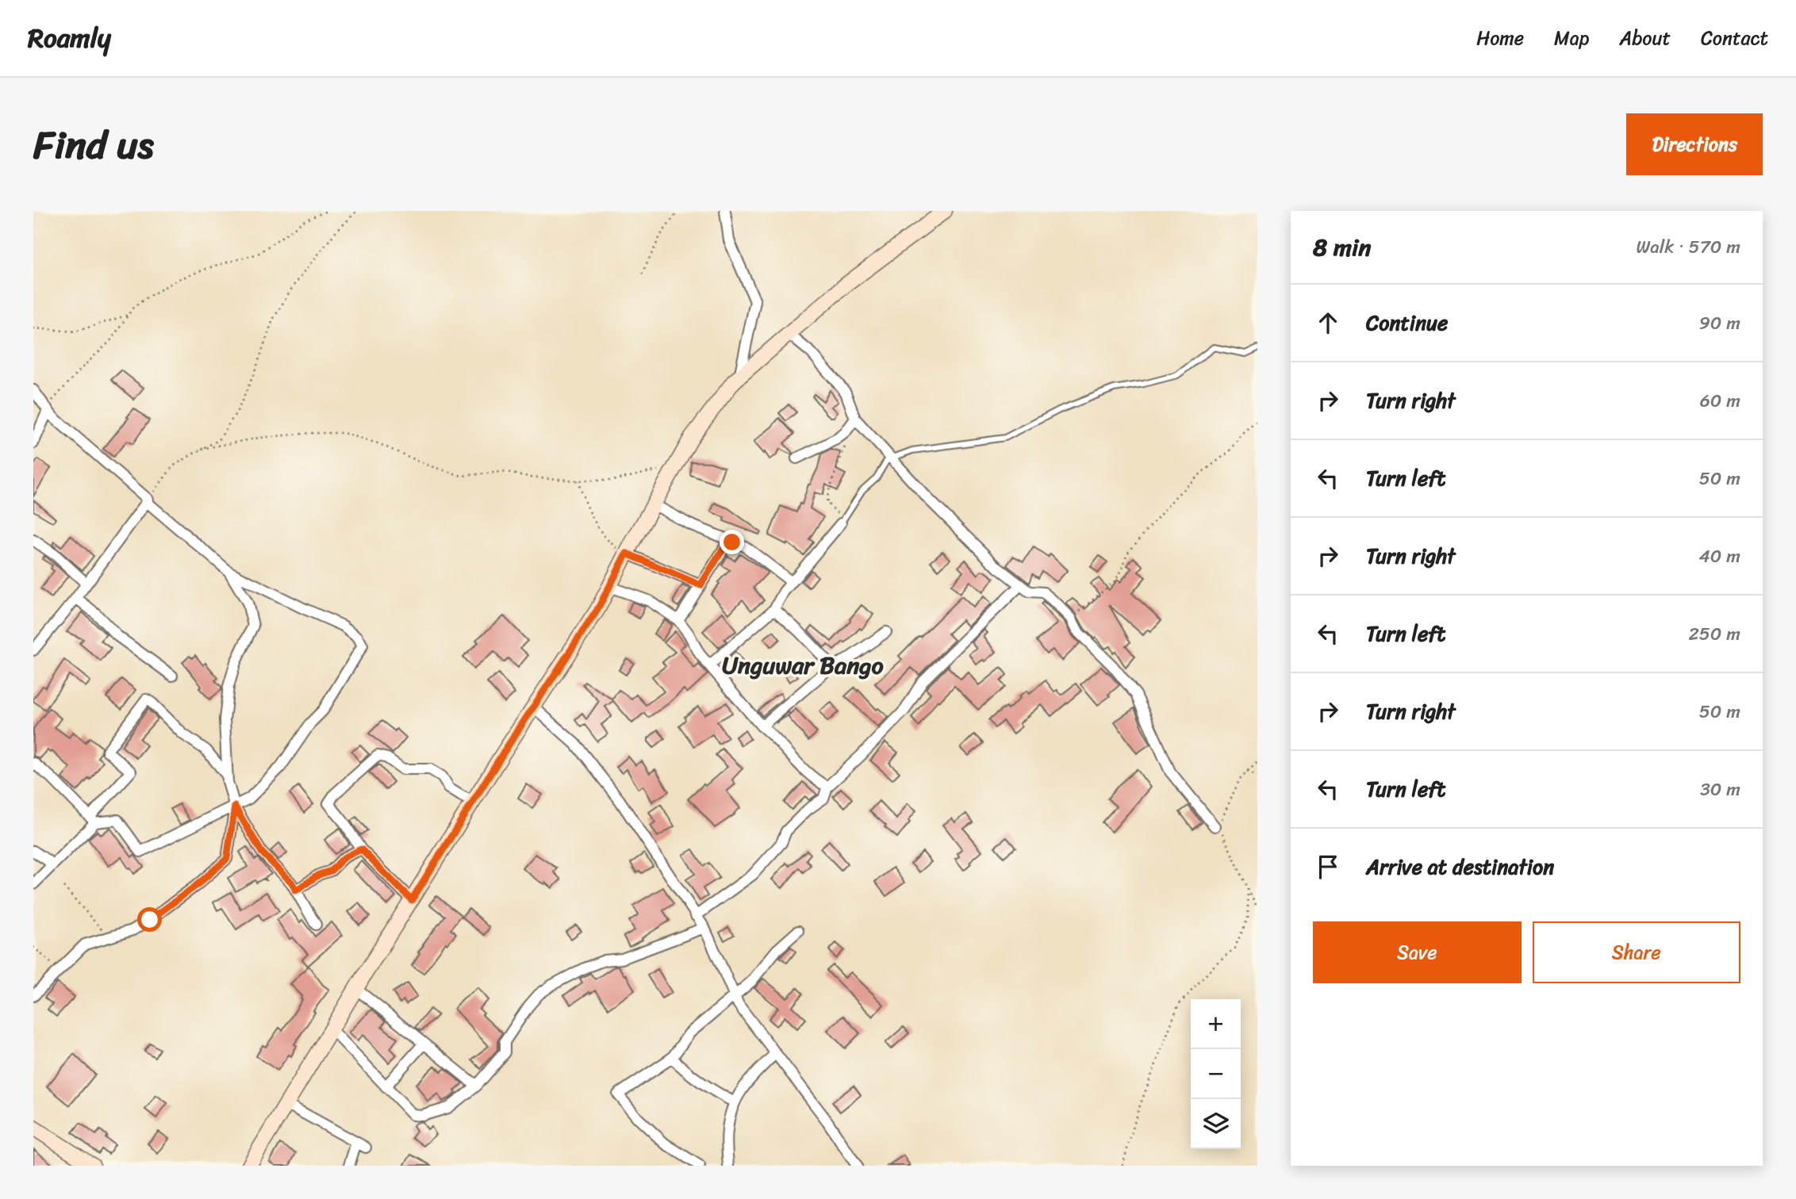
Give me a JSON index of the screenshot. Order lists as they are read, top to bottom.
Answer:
{
  "districts": ["Unguwar Bango"],
  "page": {
    "header": "Roamly",
    "nav": [
      "Home",
      "Map",
      "About",
      "Contact"
    ],
    "title": "Find us",
    "buttons": [
      "Directions",
      ["Save", "Share"]
    ],
    "heading": ["8 min", "Walk · 570 m"],
    "list": [
      ["Continue", "90 m"],
      ["Turn right", "60 m"],
      ["Turn left", "50 m"],
      ["Turn right", "40 m"],
      ["Turn left", "250 m"],
      ["Turn right", "50 m"],
      ["Turn left", "30 m"],
      "Arrive at destination"
    ],
    "map_buttons": ["+", "−"]
  }
}
